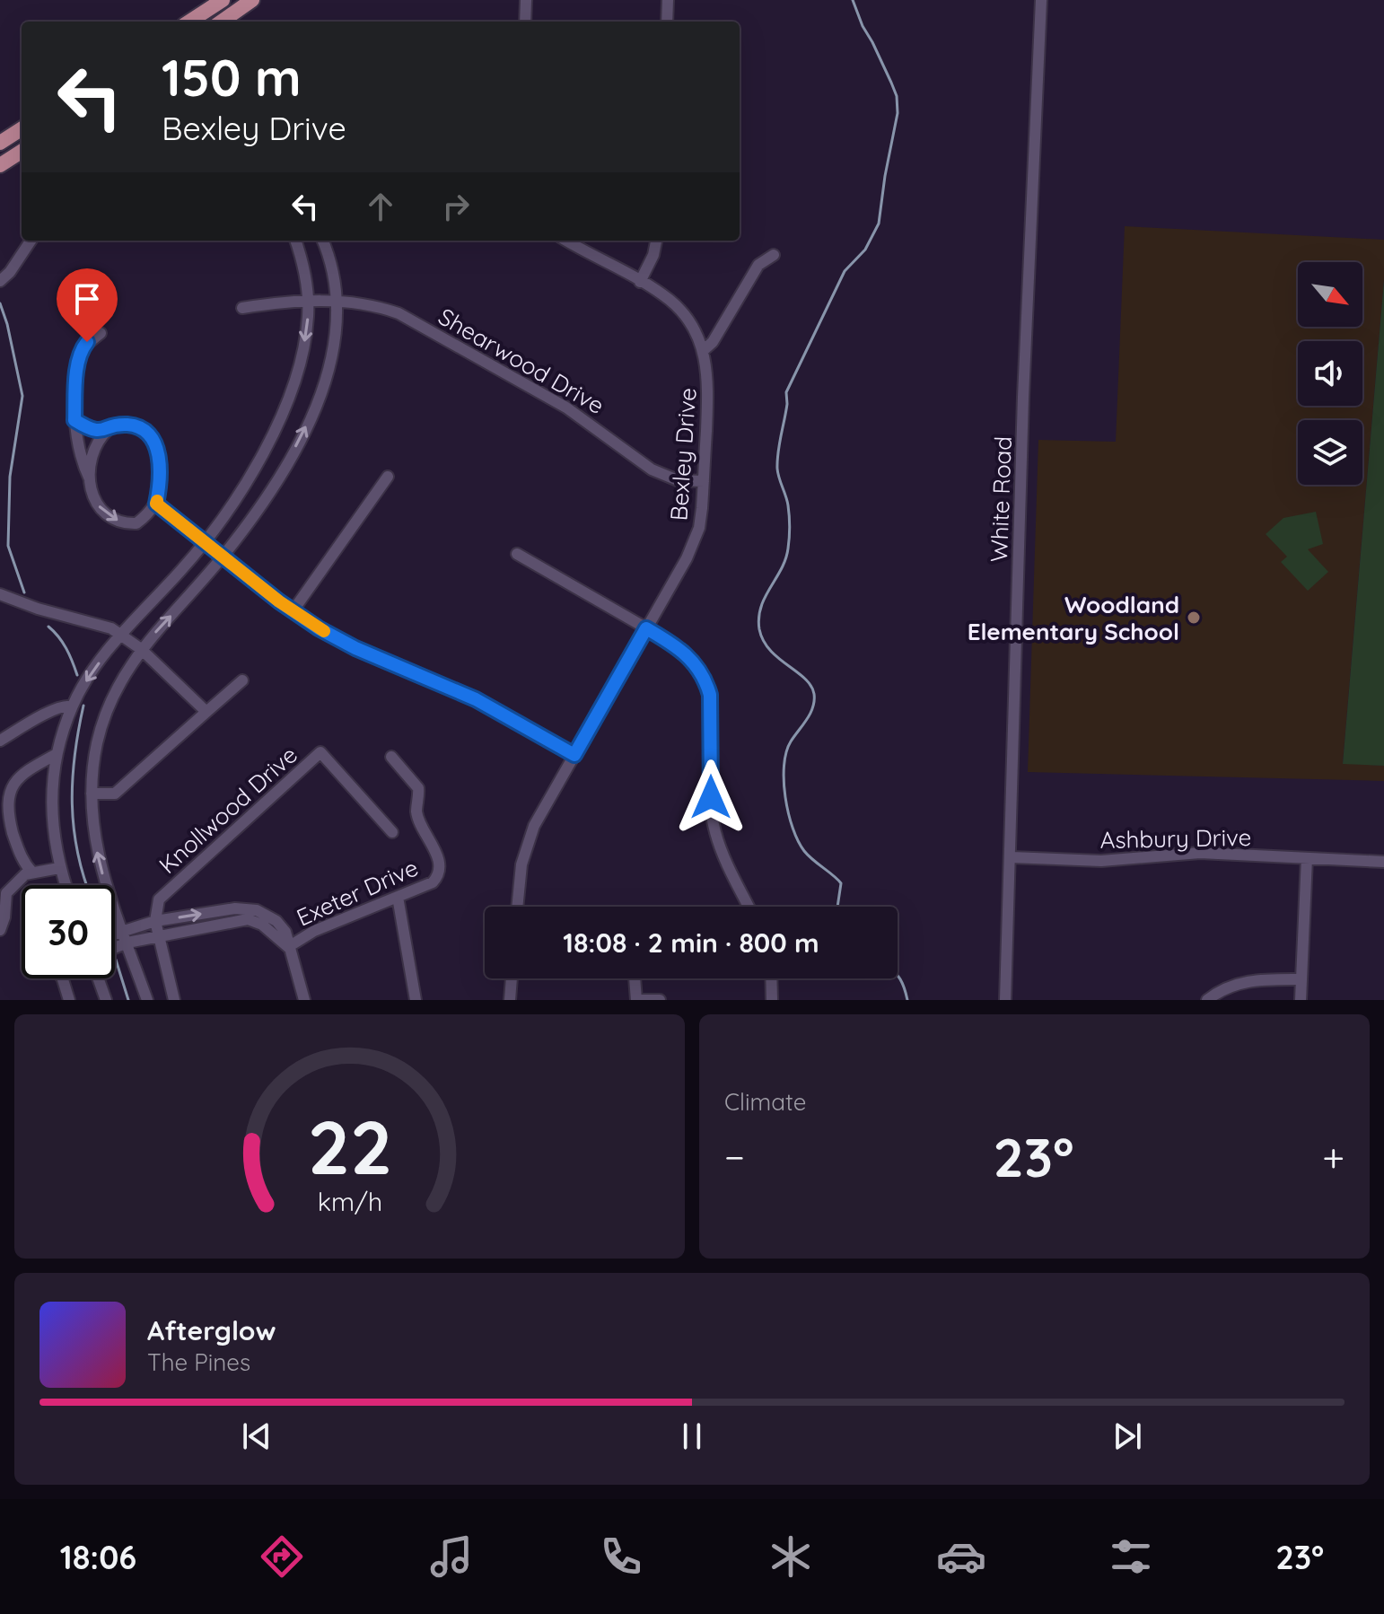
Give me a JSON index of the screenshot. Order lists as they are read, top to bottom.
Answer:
{
  "streets": {
    "street": [
      "Shearwood Drive",
      "Bexley Drive",
      "White Road",
      "Knollwood Drive",
      "Ashbury Drive",
      "Exeter Drive"
    ]
  },
  "crossings": [
    ["Shearwood Drive", "Bexley Drive"],
    ["White Road", "Ashbury Drive"]
  ],
  "places": ["Woodland Elementary School"],
  "north": "bottom right",
  "page": {
    "turn": ["150 m", "Bexley Drive"],
    "limit": "30",
    "trip": "18:08 · 2 min · 800 m",
    "tile": "Climate",
    "heat": ["−", "23°", "+"],
    "song": ["Afterglow", "The Pines"],
    "tabs": ["18:06", "23°"],
    "gauge": ["22", "km/h"]
  }
}
